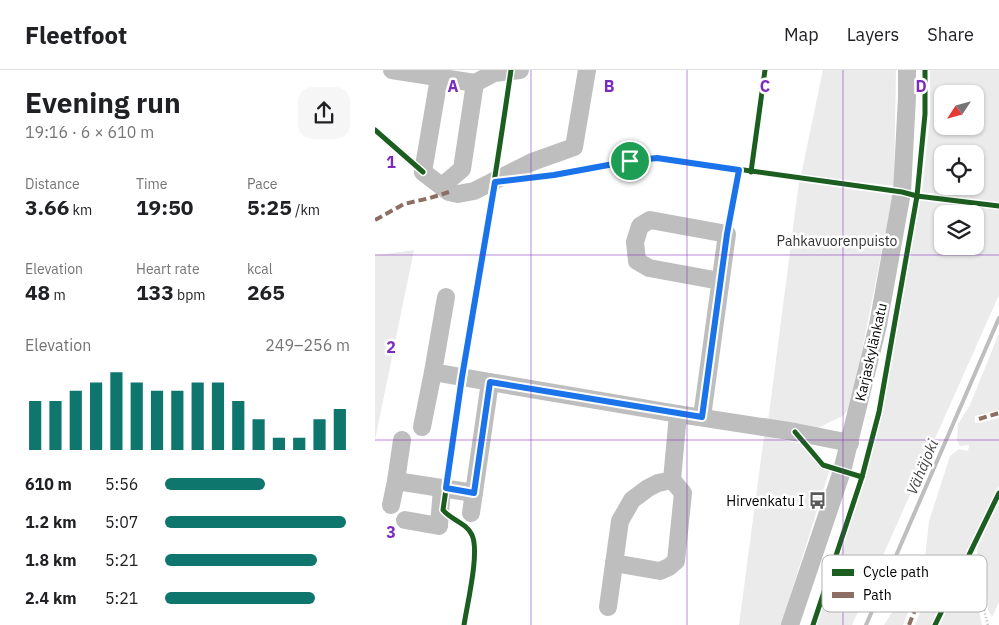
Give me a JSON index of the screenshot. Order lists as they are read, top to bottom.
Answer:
{
  "streets": {
    "street": ["Karjaskylänkatu"]
  },
  "water": ["Vähäjoki"],
  "parks": ["Pahkavuorenpuisto"],
  "places": {
    "bus stop": ["Hirvenkatu I"]
  },
  "legend": ["Cycle path", "Path"],
  "north": "bottom left",
  "page": {
    "header": "Fleetfoot",
    "nav": ["Map", "Layers", "Share"],
    "heading": ["Evening run", "19:16 · 6 × 610 m"],
    "stats": [
      ["Distance", "3.66 km"],
      ["Time", "19:50"],
      ["Pace", "5:25 /km"],
      ["Elevation", "48 m"],
      ["Heart rate", "133 bpm"],
      ["kcal", "265"]
    ],
    "chart": ["Elevation", "249–256 m"],
    "list": [
      {
        "name": "610 m",
        "note": "5:56"
      },
      {
        "name": "1.2 km",
        "note": "5:07"
      },
      {
        "name": "1.8 km",
        "note": "5:21"
      },
      {
        "name": "2.4 km",
        "note": "5:21"
      }
    ]
  },
  "grid": {
    "columns": [
      "A",
      "B",
      "C",
      "D"
    ],
    "rows": ["1", "2", "3"]
  }
}
